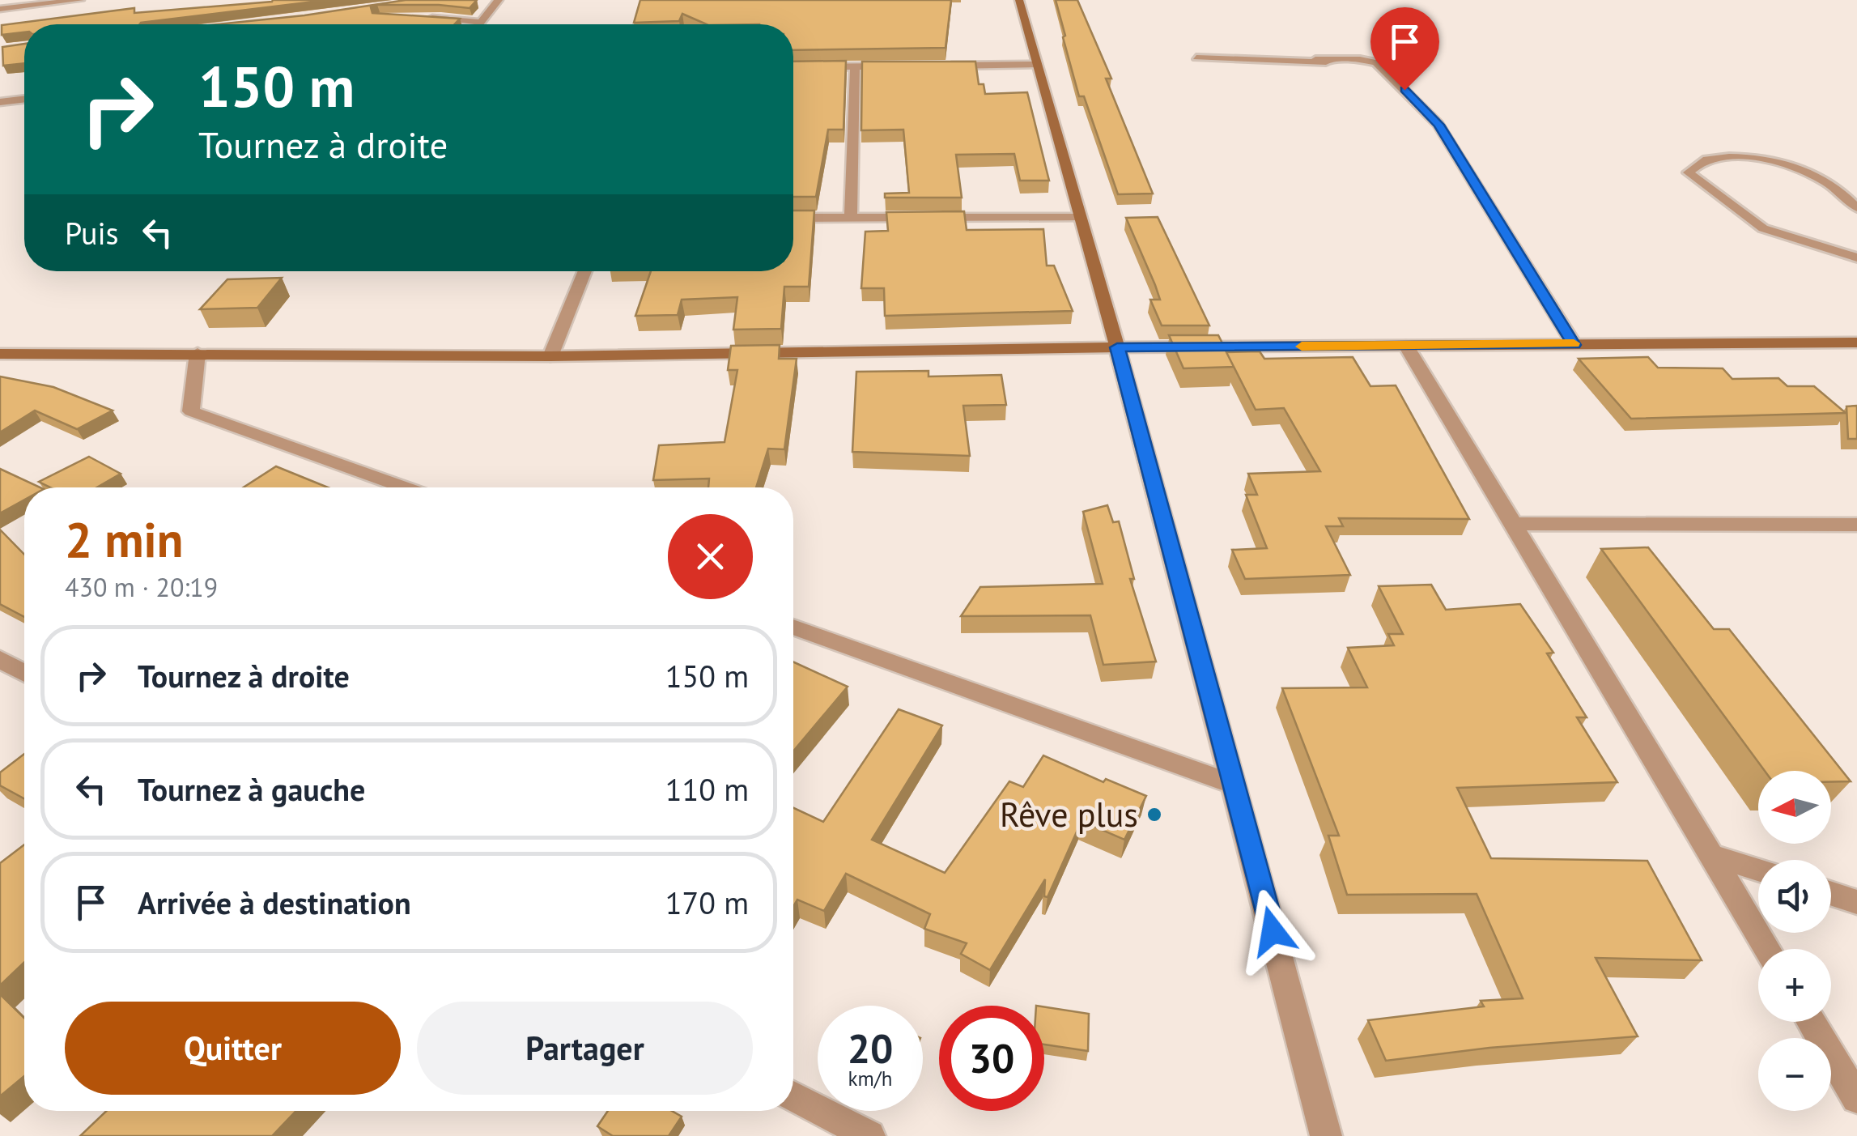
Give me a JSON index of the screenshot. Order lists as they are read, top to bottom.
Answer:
{
  "places": ["Rêve plus"],
  "north": "left",
  "page": {
    "turn": ["150 m", "Tournez à droite"],
    "then": "Puis",
    "heading": ["2 min", "430 m · 20:19"],
    "list": [
      {
        "name": "Tournez à droite",
        "value": "150 m"
      },
      {
        "name": "Tournez à gauche",
        "value": "110 m"
      },
      {
        "name": "Arrivée à destination",
        "value": "170 m"
      }
    ],
    "map_buttons": ["+", "−"],
    "buttons": ["Quitter", "Partager"],
    "speed": "20 km/h",
    "limit": "30"
  }
}
